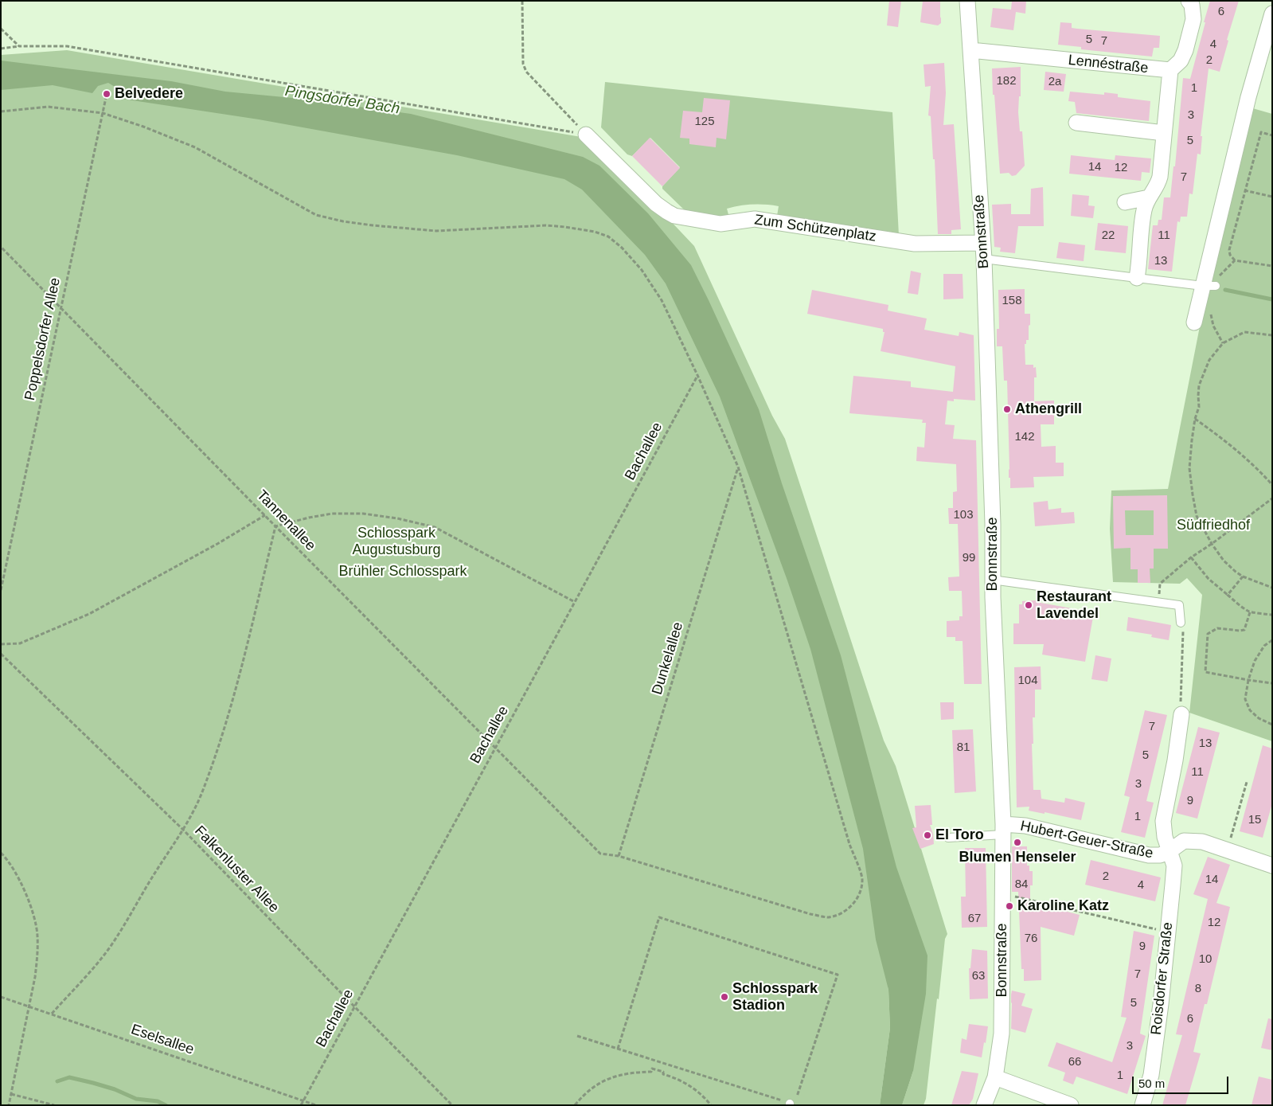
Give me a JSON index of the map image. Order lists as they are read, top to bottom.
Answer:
{
  "streets": {
    "street": [
      "Lennéstraße",
      "Zum Schützenplatz",
      "Bonnstraße",
      "Hubert-Geuer-Straße",
      "Roisdorfer Straße"
    ],
    "path": [
      "Poppelsdorfer Allee",
      "Bachallee",
      "Tannenallee",
      "Dunkelallee",
      "Falkenluster Allee",
      "Eselsallee"
    ]
  },
  "crossings": [
    ["Lennéstraße", "Bonnstraße"],
    ["Zum Schützenplatz", "Bonnstraße"],
    ["Bonnstraße", "Hubert-Geuer-Straße"],
    ["Poppelsdorfer Allee", "Tannenallee"],
    ["Bachallee", "Tannenallee"],
    ["Bachallee", "Falkenluster Allee"],
    ["Bachallee", "Eselsallee"],
    ["Tannenallee", "Dunkelallee"],
    ["Hubert-Geuer-Straße", "Roisdorfer Straße"]
  ],
  "water": ["Pingsdorfer Bach"],
  "parks": ["Südfriedhof", "Schlosspark Augustusburg", "Brühler Schlosspark"],
  "places": [
    "Belvedere",
    "Athengrill",
    "Restaurant Lavendel",
    "El Toro",
    "Blumen Henseler",
    "Karoline Katz",
    "Schlosspark Stadion"
  ],
  "house_numbers": [
    "6",
    "5",
    "7",
    "4",
    "2",
    "182",
    "2a",
    "1",
    "3",
    "125",
    "5",
    "14",
    "12",
    "7",
    "22",
    "11",
    "13",
    "158",
    "142",
    "103",
    "99",
    "104",
    "7",
    "13",
    "81",
    "5",
    "11",
    "3",
    "9",
    "1",
    "15",
    "2",
    "14",
    "84",
    "4",
    "67",
    "12",
    "76",
    "9",
    "10",
    "7",
    "63",
    "8",
    "5",
    "6",
    "3",
    "66",
    "1"
  ],
  "scale_bar": "50 m"
}
